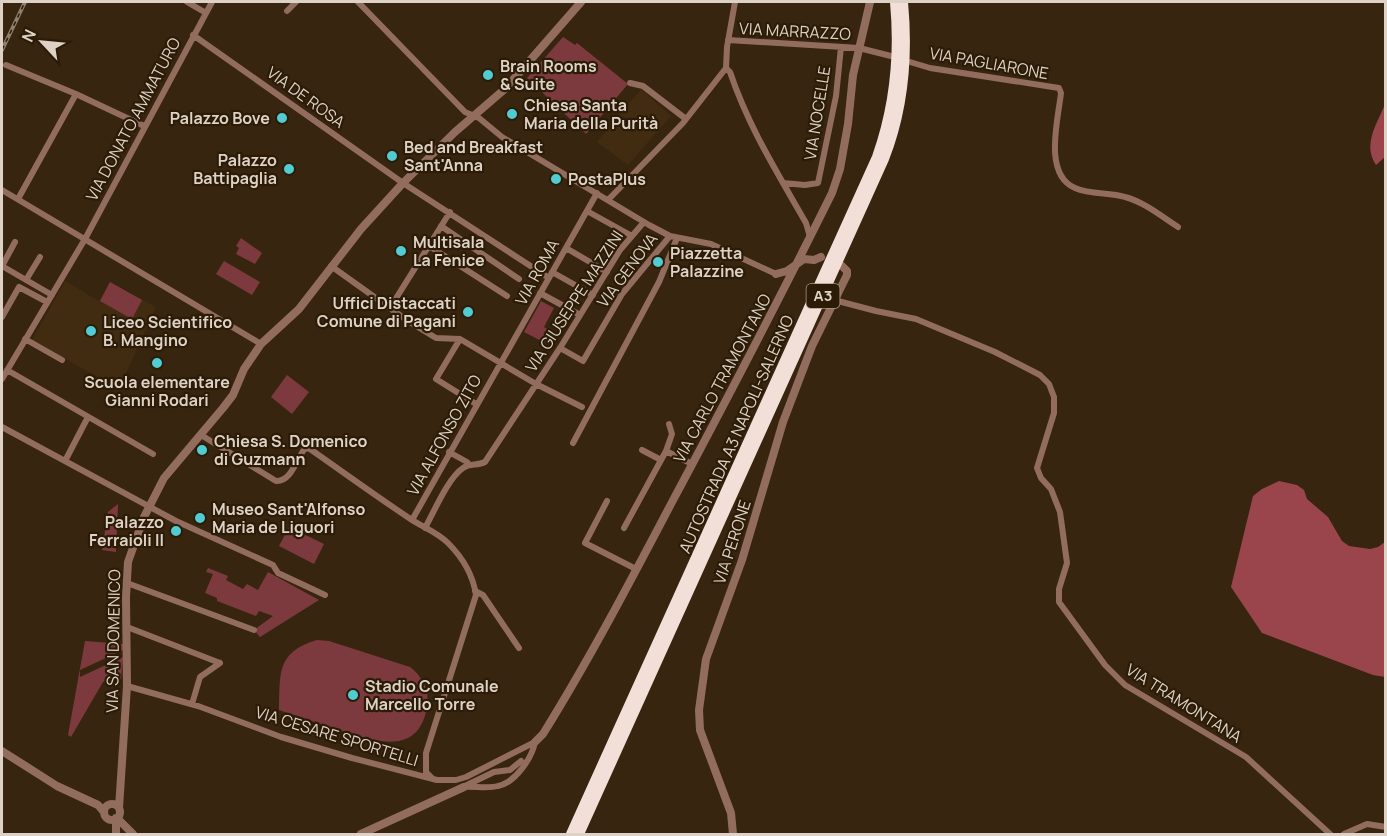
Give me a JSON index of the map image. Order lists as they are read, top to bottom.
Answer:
{
  "streets": {
    "highway": ["A3", "AUTOSTRADA A3 NAPOLI-SALERNO"],
    "street": [
      "VIA MARRAZZO",
      "VIA PAGLIARONE",
      "VIA DE ROSA",
      "VIA NOCELLE",
      "VIA DONATO AMMATURO",
      "VIA GENOVA",
      "VIA ROMA",
      "VIA GIUSEPPE MAZZINI",
      "VIA CARLO TRAMONTANO",
      "VIA ALFONSO ZITO",
      "VIA PERONE",
      "VIA SAN DOMENICO",
      "VIA TRAMONTANA",
      "VIA CESARE SPORTELLI"
    ]
  },
  "crossings": [
    ["VIA MARRAZZO", "VIA NOCELLE"],
    ["VIA MARRAZZO", "VIA CARLO TRAMONTANO"],
    ["VIA DE ROSA", "VIA DONATO AMMATURO"],
    ["VIA DE ROSA", "VIA ROMA"],
    ["VIA DE ROSA", "VIA GIUSEPPE MAZZINI"],
    ["VIA DE ROSA", "VIA SAN DOMENICO"],
    ["VIA GENOVA", "VIA GIUSEPPE MAZZINI"],
    ["VIA ROMA", "VIA ALFONSO ZITO"],
    ["VIA CARLO TRAMONTANO", "VIA CESARE SPORTELLI"],
    ["VIA PERONE", "VIA TRAMONTANA"],
    ["VIA SAN DOMENICO", "VIA CESARE SPORTELLI"]
  ],
  "places": [
    "Brain Rooms & Suite",
    "Chiesa Santa Maria della Purità",
    "Palazzo Bove",
    "Bed and Breakfast Sant'Anna",
    "Palazzo Battipaglia",
    "PostaPlus",
    "Multisala La Fenice",
    "Piazzetta Palazzine",
    "Uffici Distaccati Comune di Pagani",
    "Liceo Scientifico B. Mangino",
    "Scuola elementare Gianni Rodari",
    "Chiesa S. Domenico di Guzmann",
    "Museo Sant'Alfonso Maria de Liguori",
    "Palazzo Ferraioli II",
    "Stadio Comunale Marcello Torre"
  ],
  "north": "top left"
}
